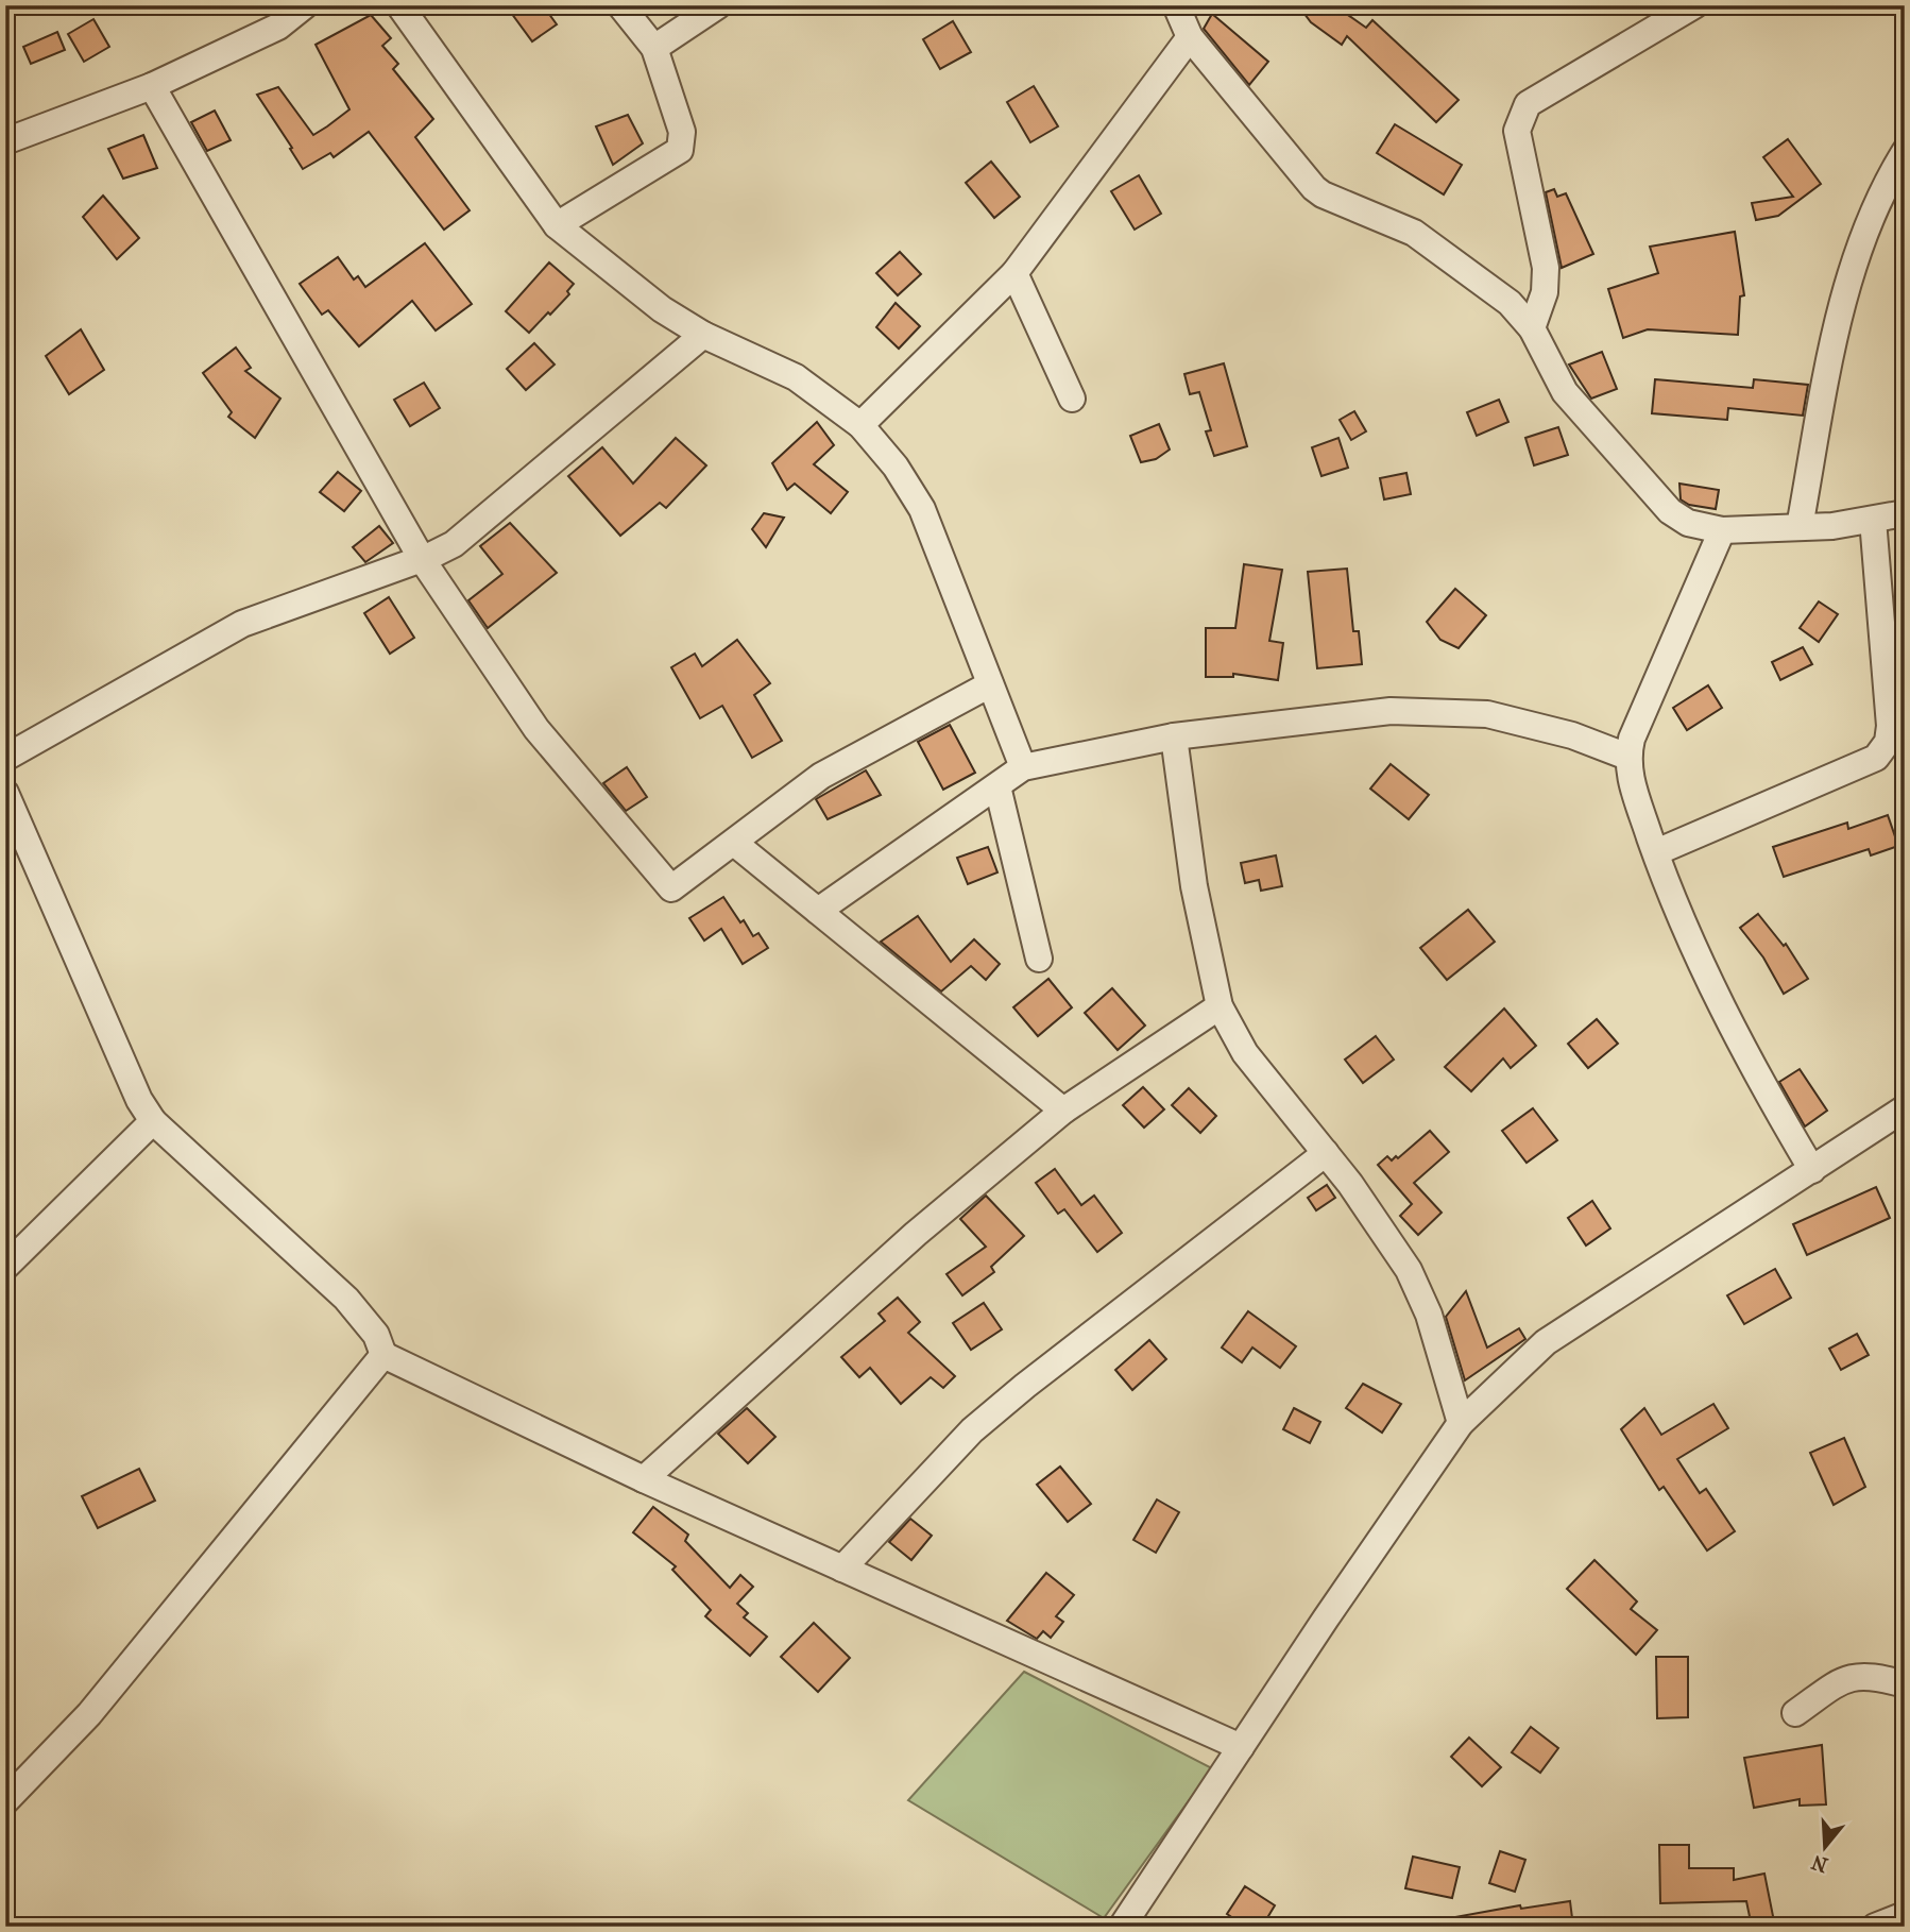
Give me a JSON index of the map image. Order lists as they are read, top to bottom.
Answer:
{
  "north": "bottom"
}
